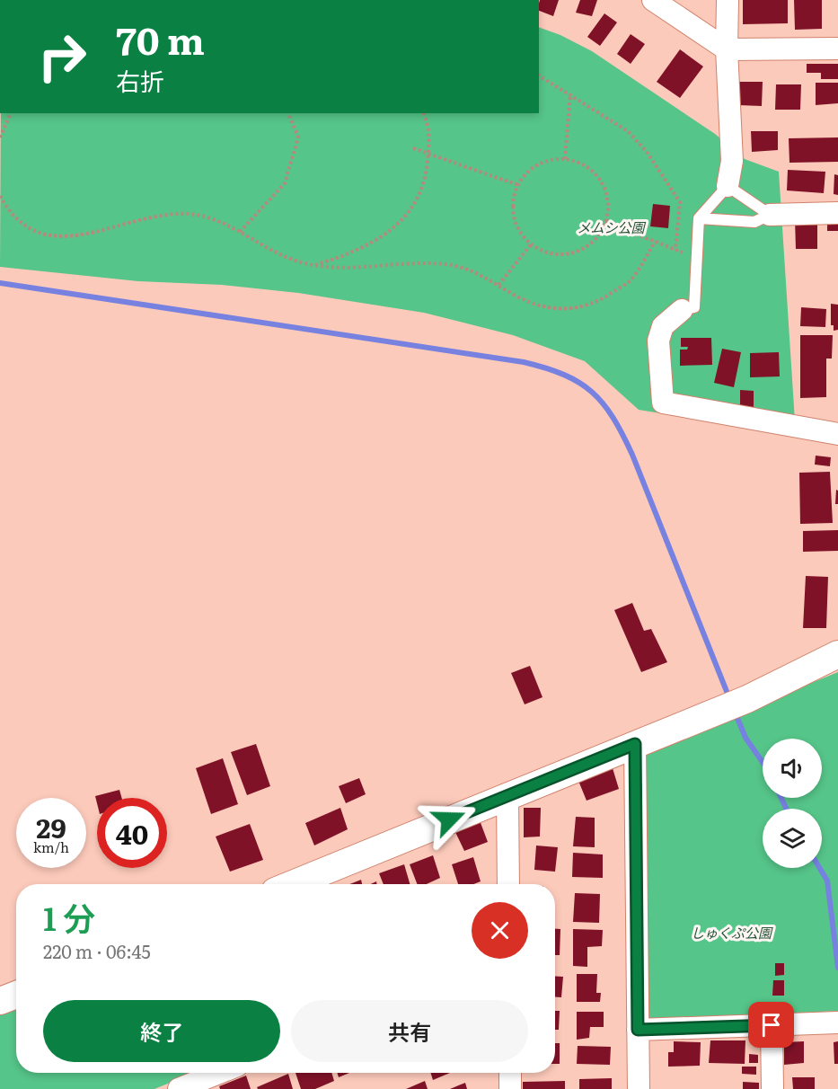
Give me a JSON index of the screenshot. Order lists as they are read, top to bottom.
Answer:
{
  "parks": ["メムシ公園", "しゅくぷ公園"],
  "page": {
    "turn": ["70 m", "右折"],
    "speed": "29 km/h",
    "limit": "40",
    "heading": ["1 分", "220 m · 06:45"],
    "buttons": ["終了", "共有"]
  }
}
